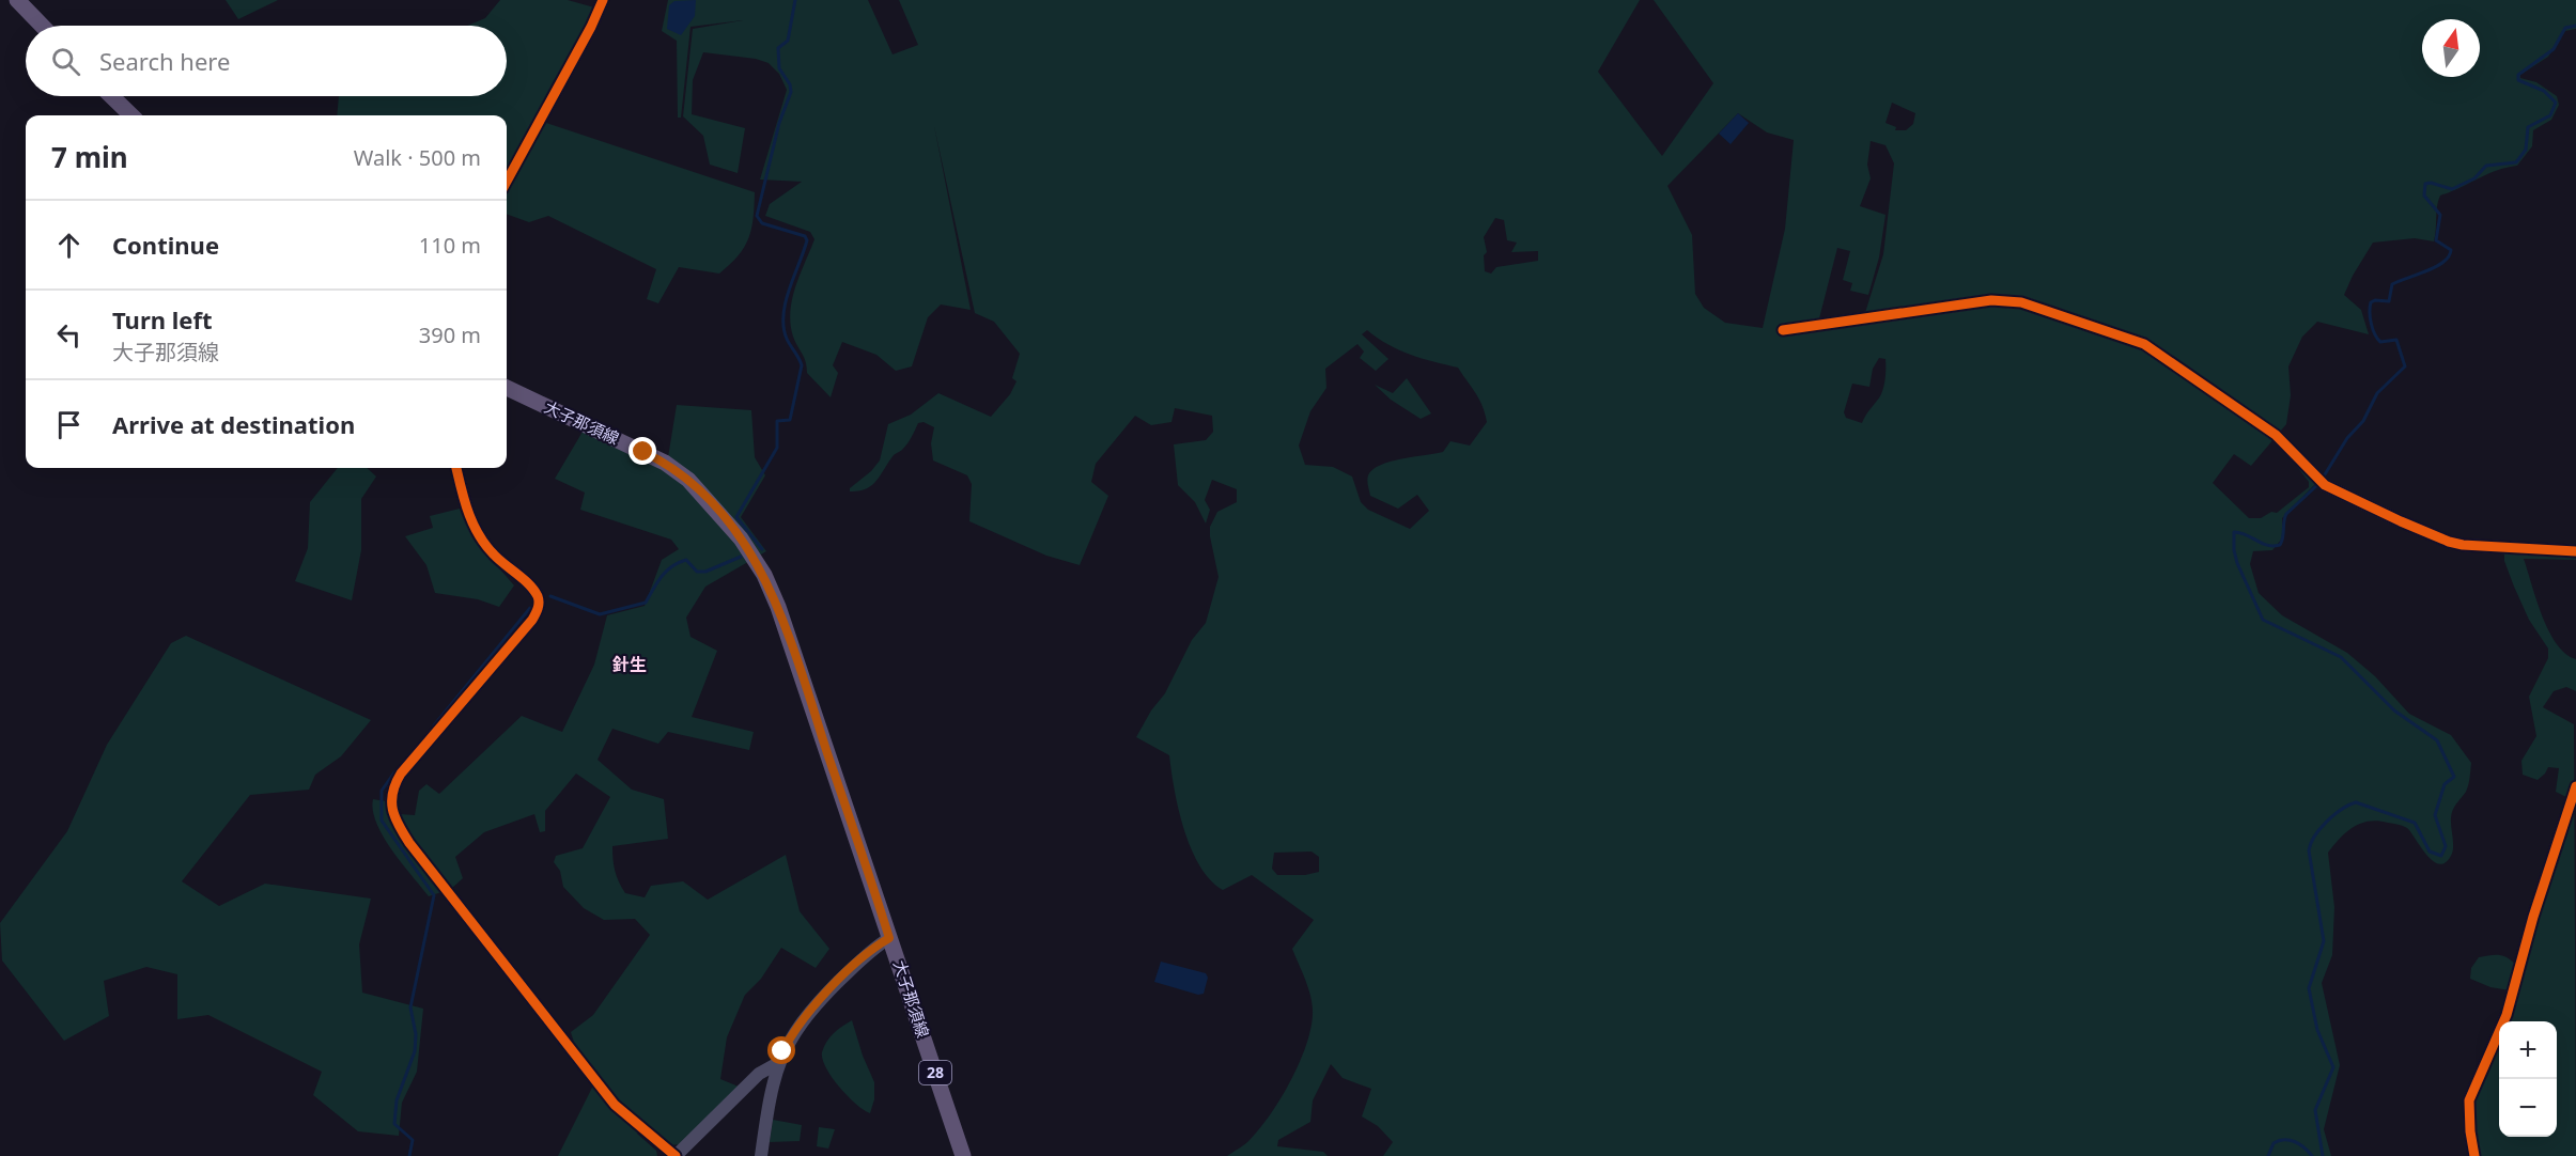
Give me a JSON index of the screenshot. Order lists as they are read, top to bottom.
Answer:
{
  "streets": {
    "main road": ["大子那須線", "28"]
  },
  "districts": ["針生"],
  "north": "top",
  "page": {
    "search": "Search here",
    "heading": ["7 min", "Walk · 500 m"],
    "list": [
      ["Continue", "110 m"],
      ["Turn left", "大子那須線", "390 m"],
      "Arrive at destination"
    ],
    "map_buttons": ["+", "−"]
  }
}
